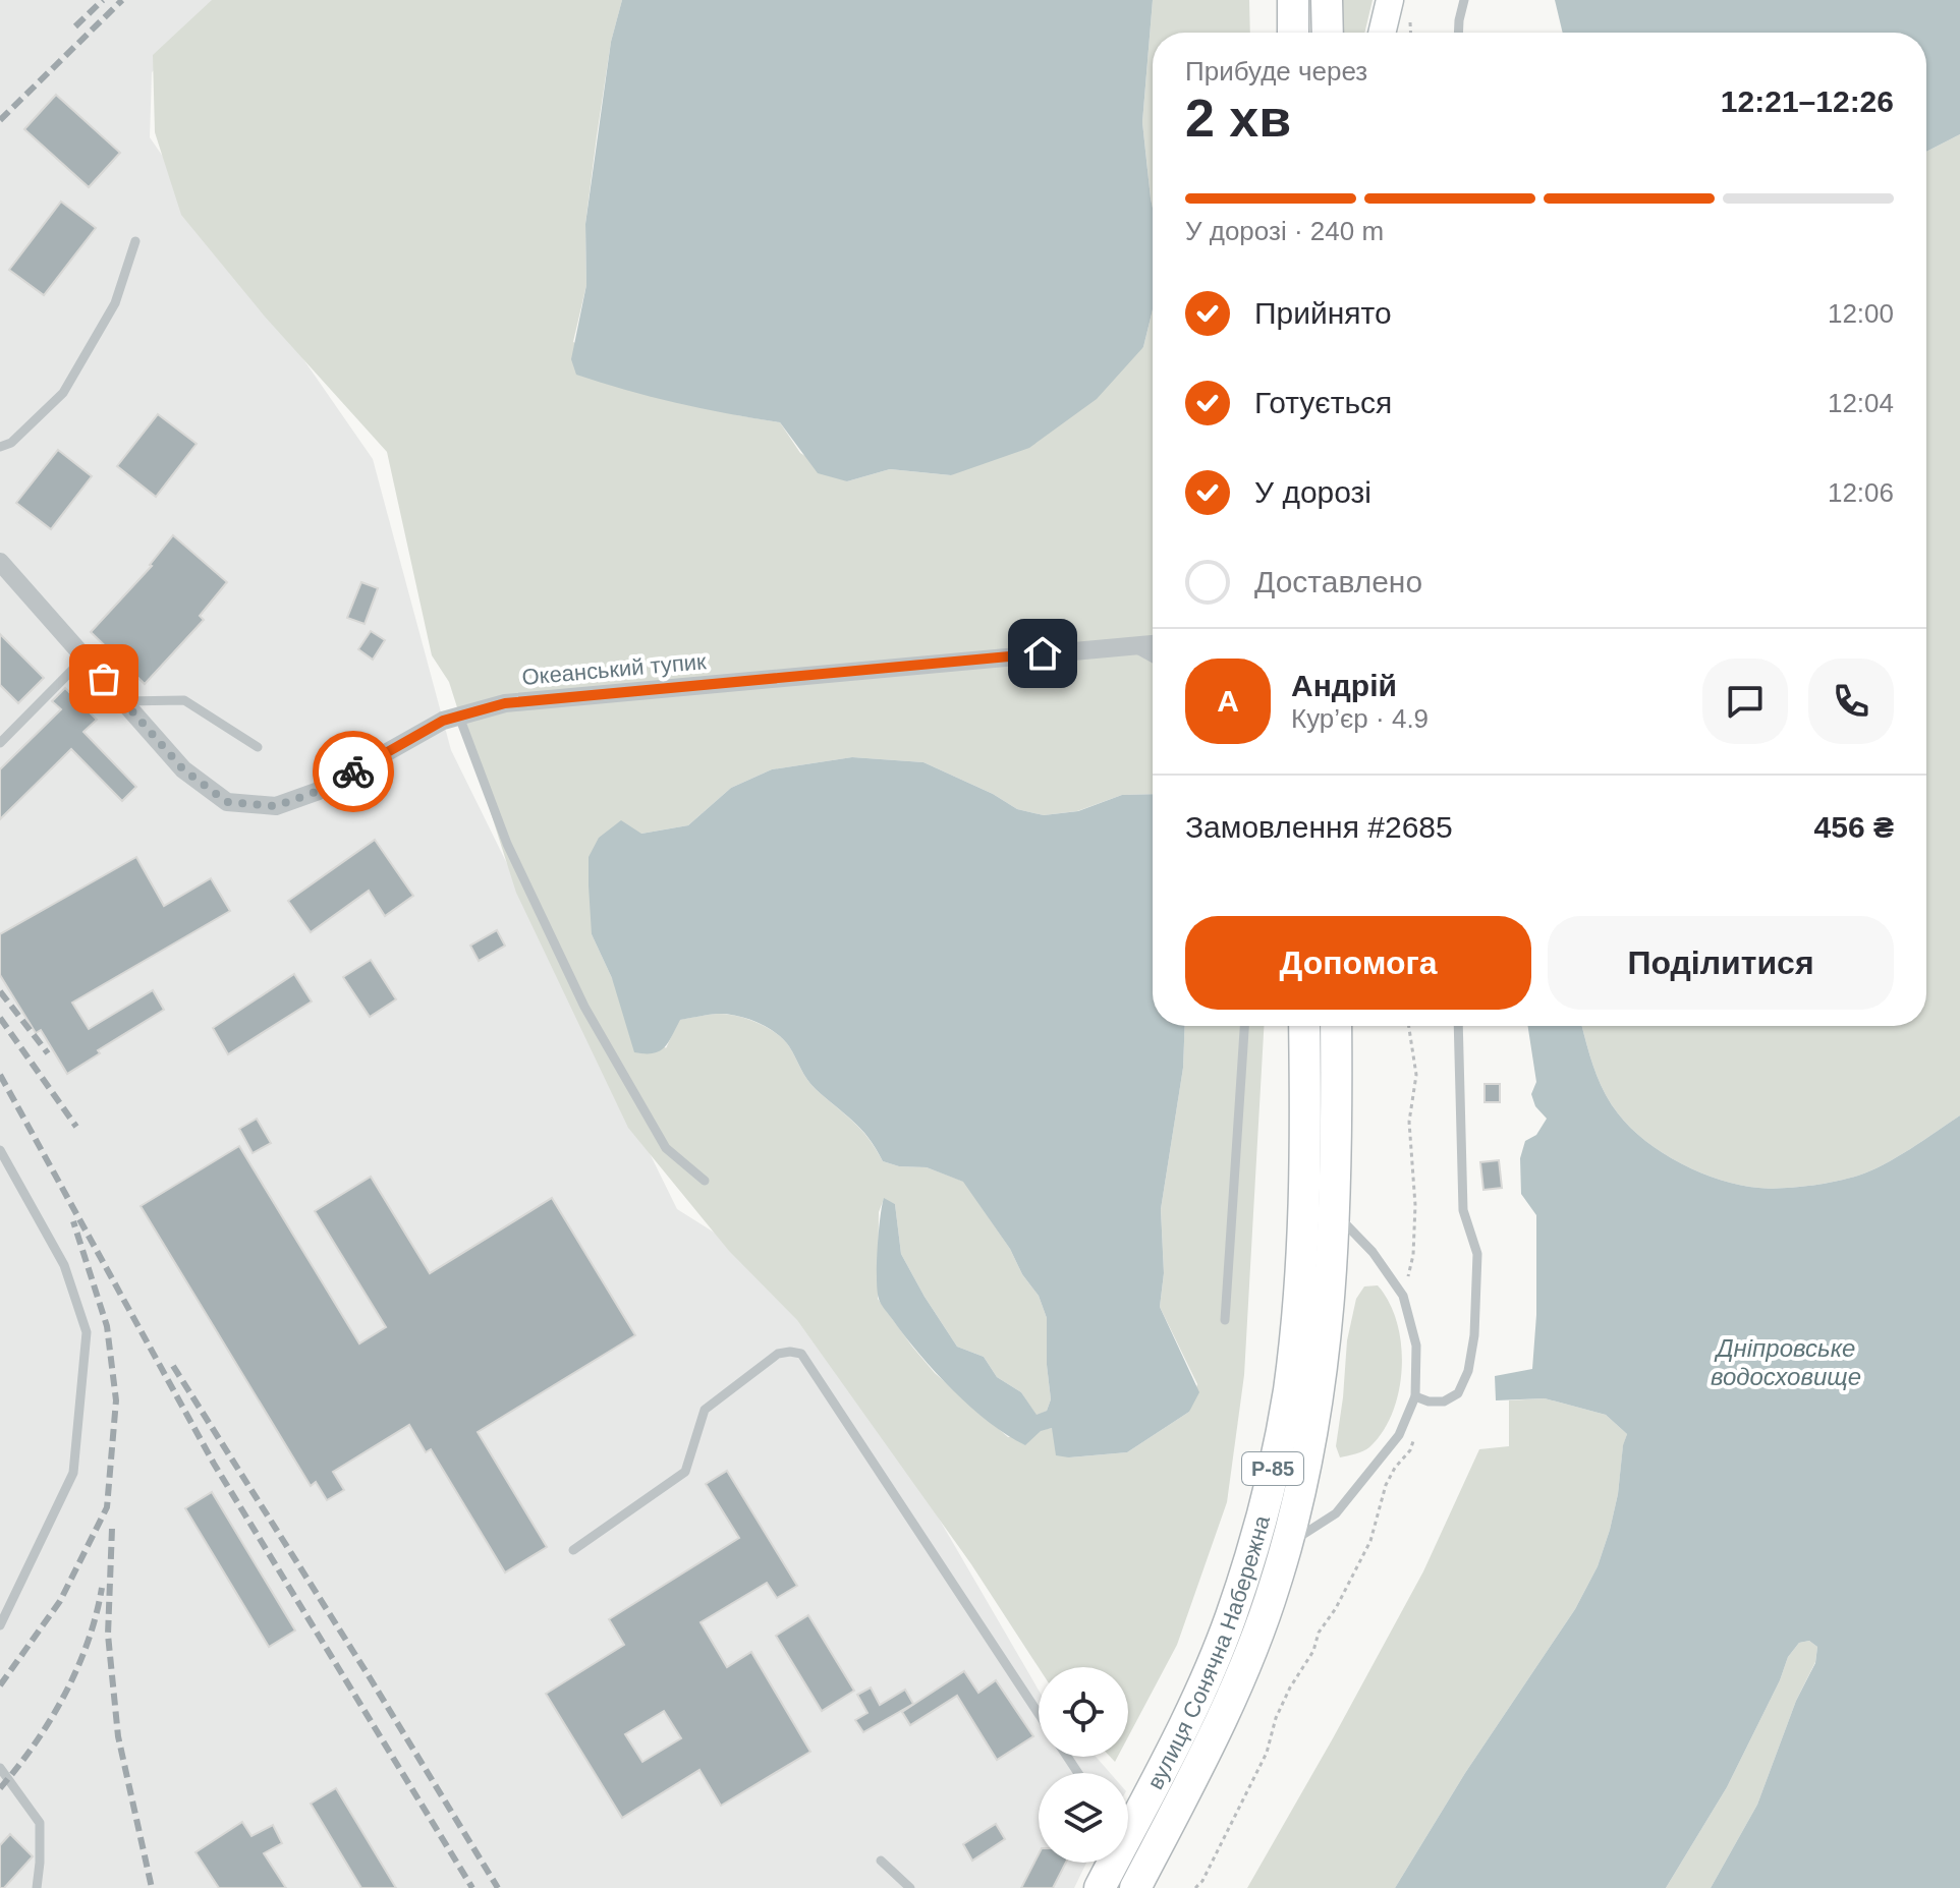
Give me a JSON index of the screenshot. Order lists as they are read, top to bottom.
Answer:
{
  "streets": {
    "main road": ["Р-85", "вулиця Сонячна Набережна"],
    "street": ["Океанський тупик"]
  },
  "water": ["Дніпровське водосховище"],
  "page": {
    "heading": ["2 хв", "Прибуде через", "12:21–12:26"],
    "panel": [
      "Андрій",
      "Кур’єр · 4.9",
      "Замовлення #2685",
      "456 ₴"
    ],
    "bar": "У дорозі · 240 m",
    "list": [
      ["Прийнято", "12:00"],
      ["Готується", "12:04"],
      ["У дорозі", "12:06"],
      "Доставлено"
    ],
    "round": "А",
    "buttons": ["Допомога", "Поділитися"]
  }
}
